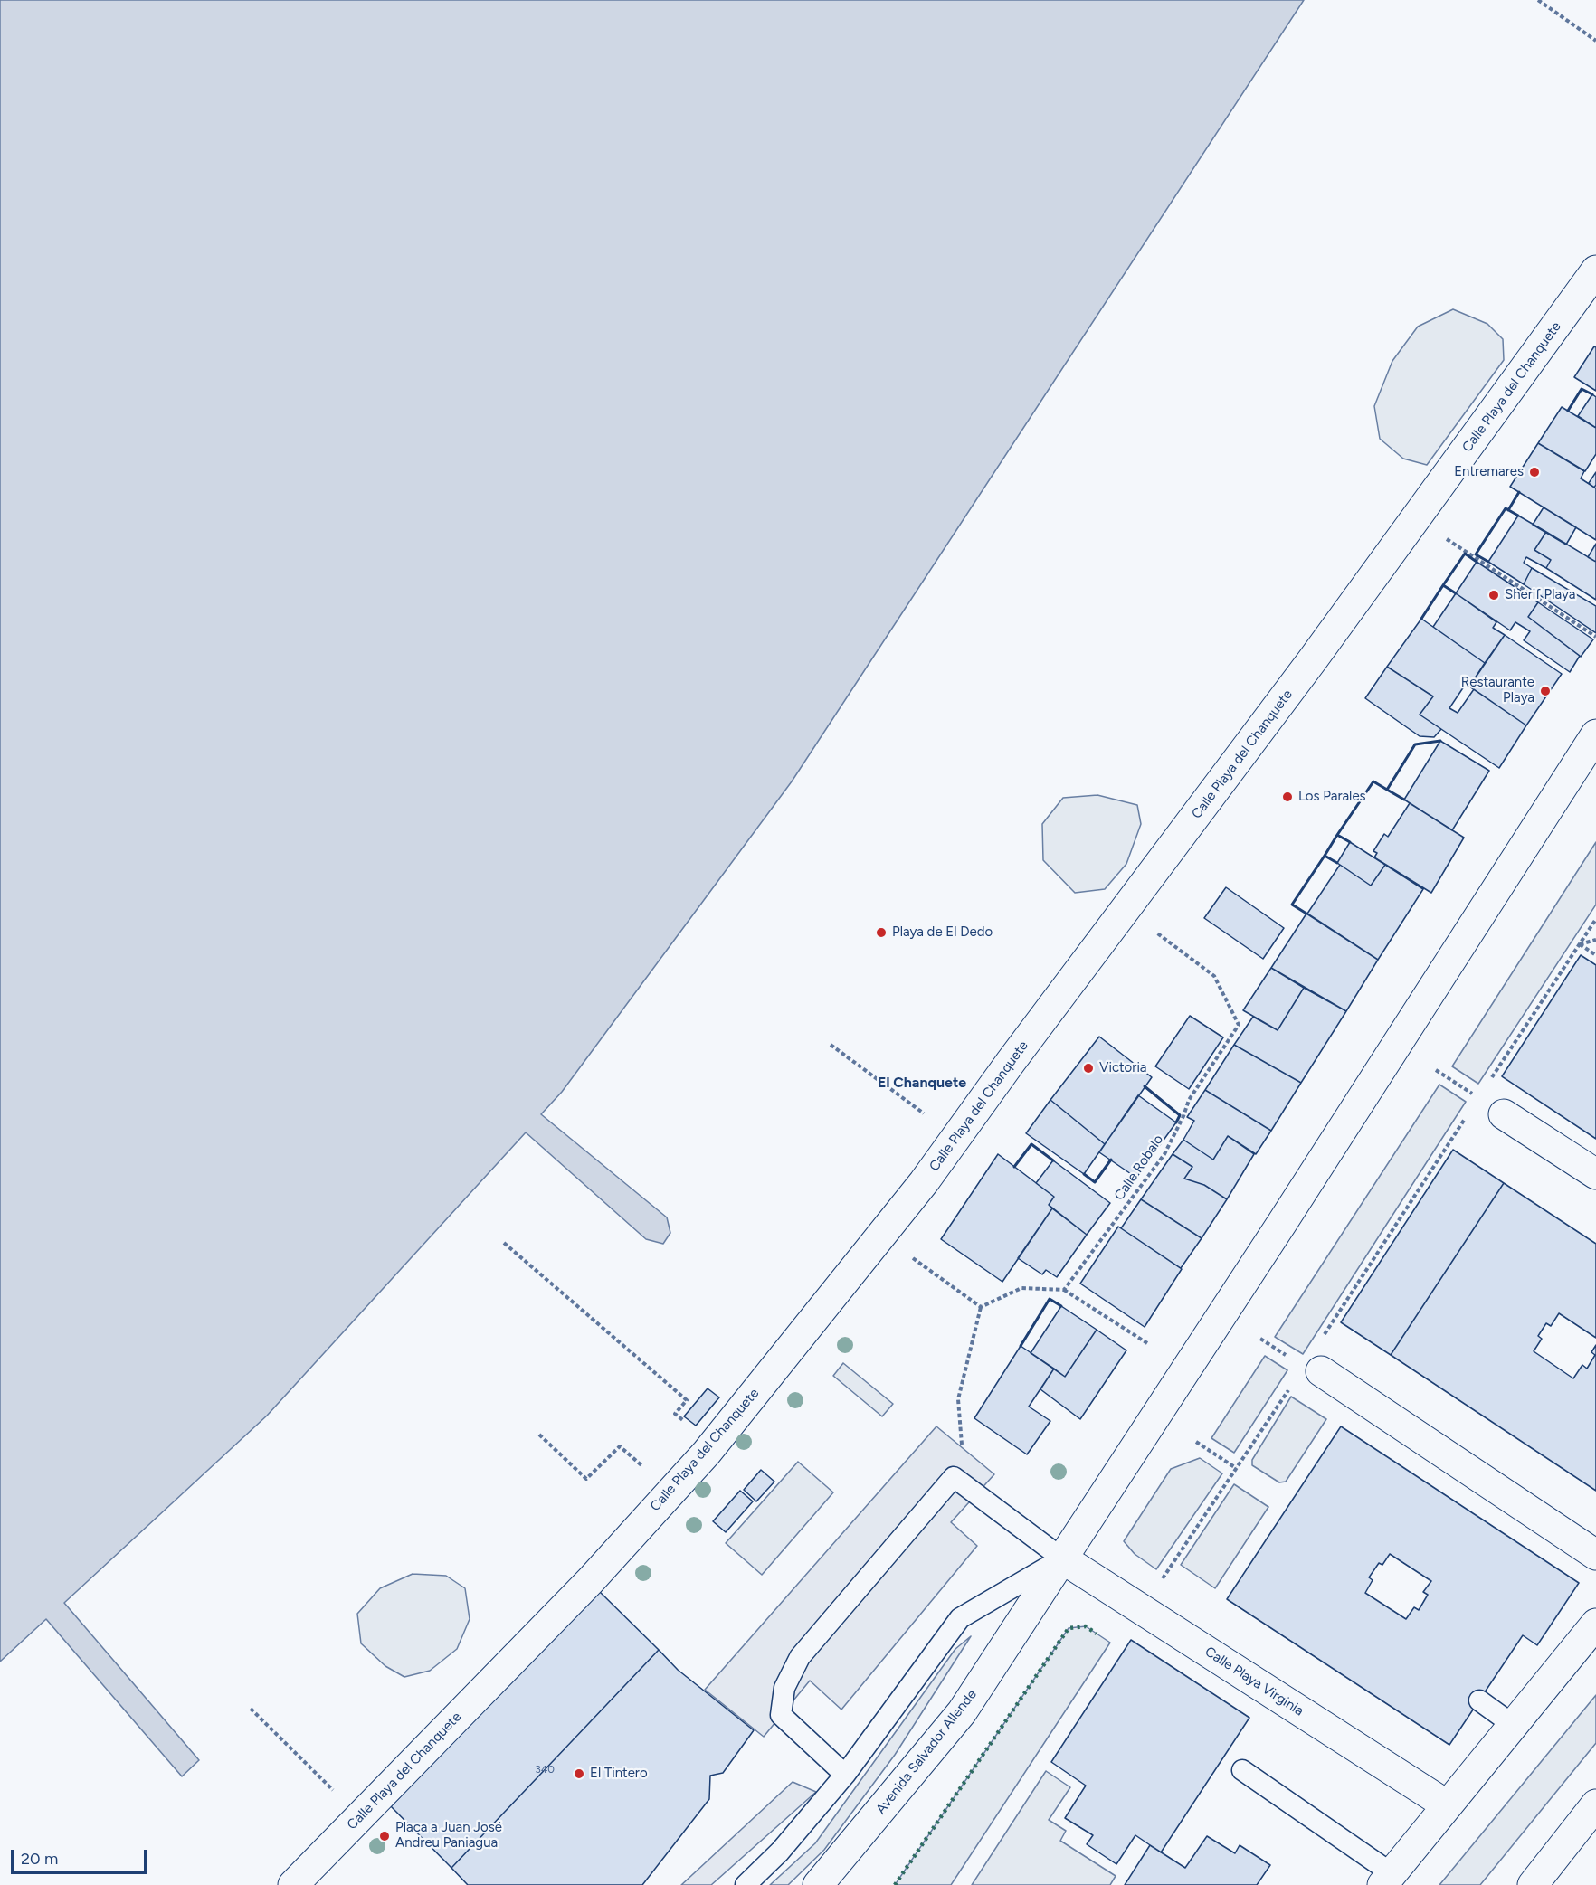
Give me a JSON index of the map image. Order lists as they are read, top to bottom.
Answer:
{
  "streets": {
    "street": ["Calle Playa del Chanquete", "Calle Playa Virginia", "Avenida Salvador Allende"],
    "path": ["Calle Robalo"]
  },
  "crossings": [
    ["Calle Playa del Chanquete", "Calle Robalo"],
    ["Calle Playa Virginia", "Avenida Salvador Allende"]
  ],
  "districts": ["El Chanquete"],
  "places": [
    "Entremares",
    "Sherif Playa",
    "Restaurante Playa",
    "Los Parales",
    "Playa de El Dedo",
    "Victoria",
    "El Tintero",
    "Placa a Juan José Andreu Paniagua"
  ],
  "house_numbers": ["340"],
  "scale_bar": "20 m"
}
